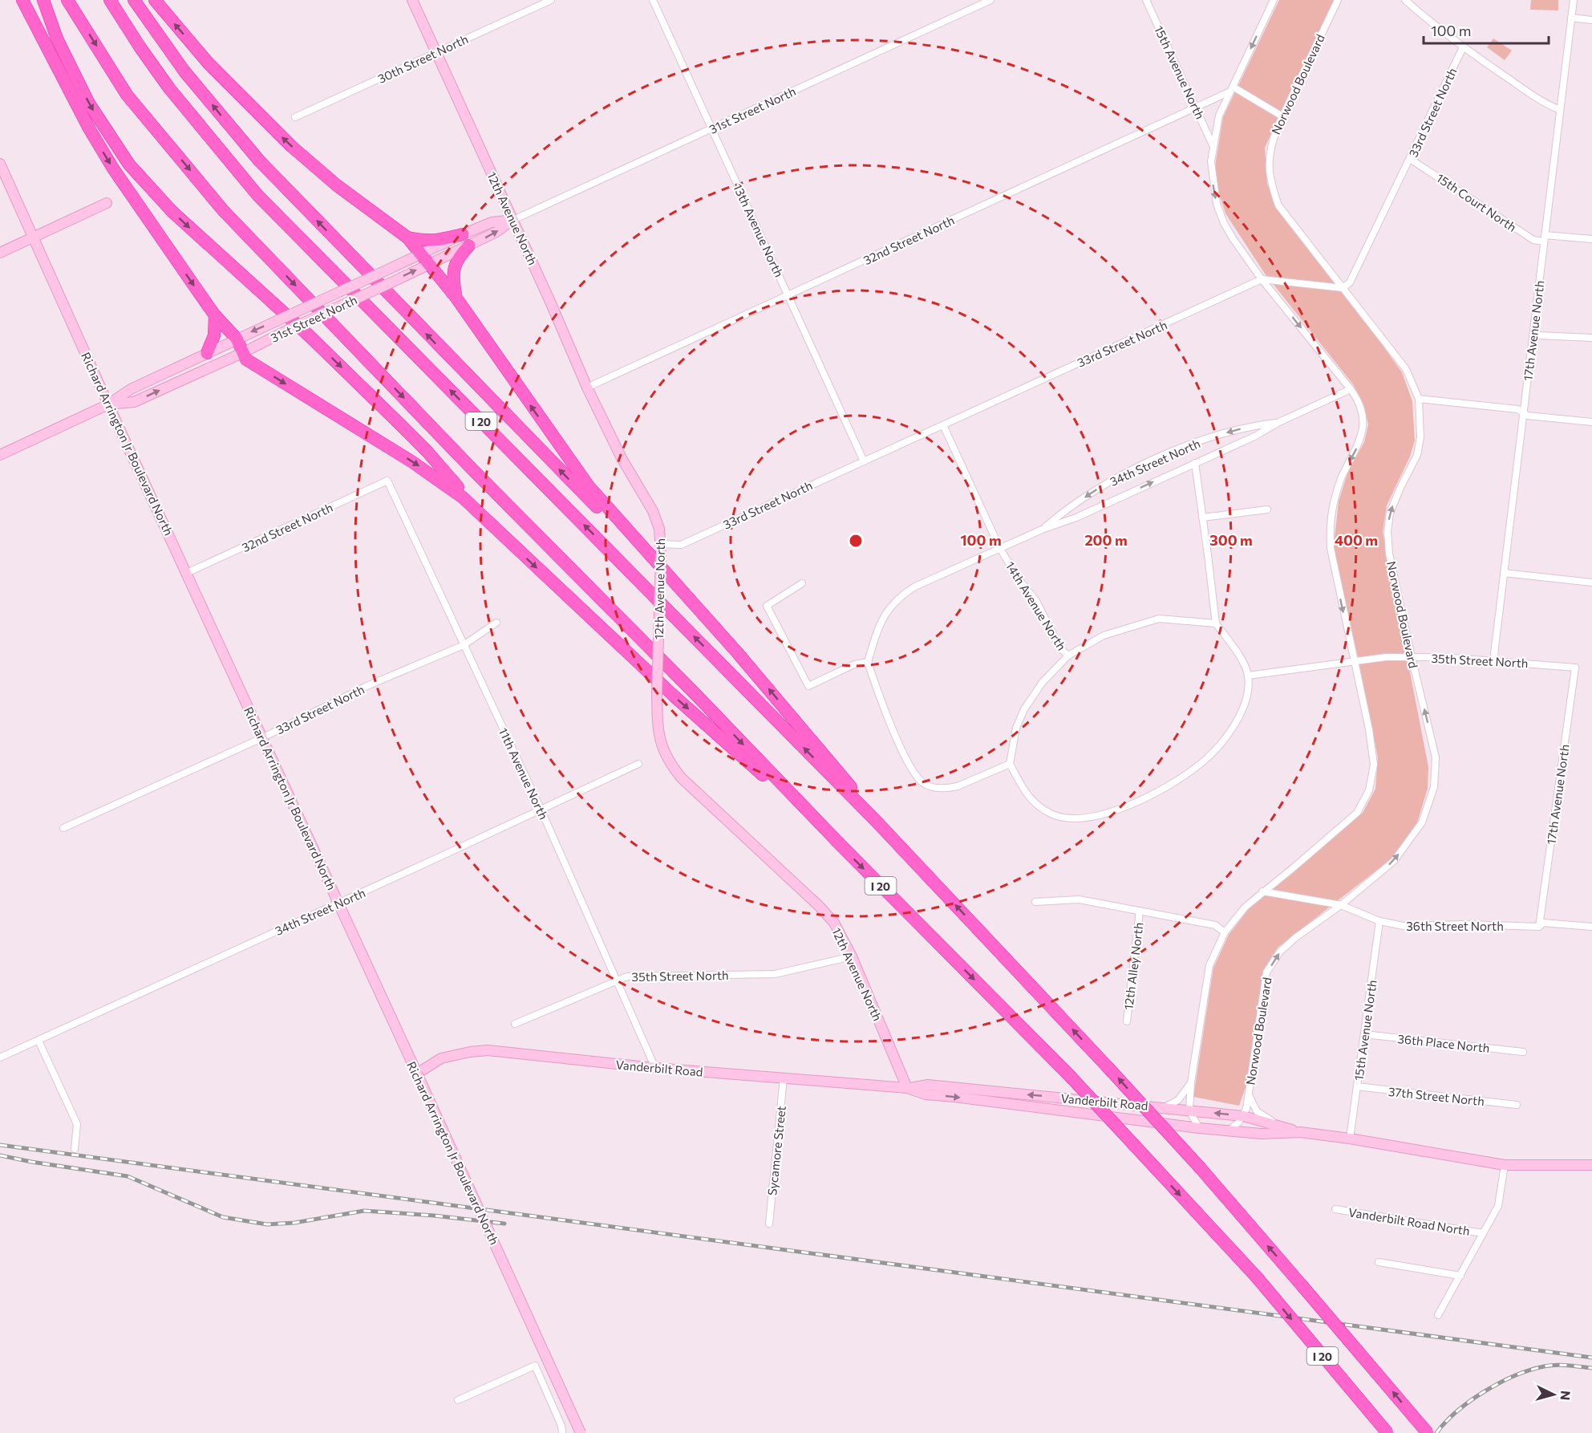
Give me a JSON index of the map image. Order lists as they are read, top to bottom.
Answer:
{
  "streets": {
    "highway": ["I 20"],
    "street": [
      "30th Street North",
      "15th Avenue North",
      "Norwood Boulevard",
      "31st Street North",
      "33rd Street North",
      "15th Court North",
      "12th Avenue North",
      "13th Avenue North",
      "32nd Street North",
      "17th Avenue North",
      "Richard Arrington Jr Boulevard North",
      "34th Street North",
      "14th Avenue North",
      "35th Street North",
      "11th Avenue North",
      "36th Street North",
      "12th Alley North",
      "36th Place North",
      "Vanderbilt Road",
      "37th Street North",
      "Sycamore Street",
      "Vanderbilt Road North"
    ]
  },
  "crossings": [
    ["30th Street North", "12th Avenue North"],
    ["15th Avenue North", "32nd Street North"],
    ["15th Avenue North", "36th Street North"],
    ["15th Avenue North", "36th Place North"],
    ["15th Avenue North", "Vanderbilt Road"],
    ["15th Avenue North", "37th Street North"],
    ["Norwood Boulevard", "33rd Street North"],
    ["Norwood Boulevard", "35th Street North"],
    ["Norwood Boulevard", "36th Street North"],
    ["Norwood Boulevard", "Vanderbilt Road"],
    ["31st Street North", "12th Avenue North"],
    ["31st Street North", "13th Avenue North"],
    ["31st Street North", "Richard Arrington Jr Boulevard North"],
    ["33rd Street North", "15th Court North"],
    ["33rd Street North", "12th Avenue North"],
    ["33rd Street North", "13th Avenue North"],
    ["33rd Street North", "Richard Arrington Jr Boulevard North"],
    ["33rd Street North", "14th Avenue North"],
    ["33rd Street North", "11th Avenue North"],
    ["15th Court North", "17th Avenue North"],
    ["12th Avenue North", "32nd Street North"],
    ["12th Avenue North", "35th Street North"],
    ["12th Avenue North", "Vanderbilt Road"],
    ["13th Avenue North", "32nd Street North"],
    ["32nd Street North", "Richard Arrington Jr Boulevard North"],
    ["32nd Street North", "11th Avenue North"],
    ["17th Avenue North", "35th Street North"],
    ["17th Avenue North", "36th Street North"],
    ["Richard Arrington Jr Boulevard North", "34th Street North"],
    ["Richard Arrington Jr Boulevard North", "Vanderbilt Road"],
    ["34th Street North", "14th Avenue North"],
    ["34th Street North", "11th Avenue North"],
    ["35th Street North", "11th Avenue North"],
    ["11th Avenue North", "Vanderbilt Road"],
    ["Vanderbilt Road", "Sycamore Street"]
  ],
  "scale_bar": "100 m",
  "north": "right",
  "rings": [
    "100 m",
    "200 m",
    "300 m",
    "400 m"
  ]
}
